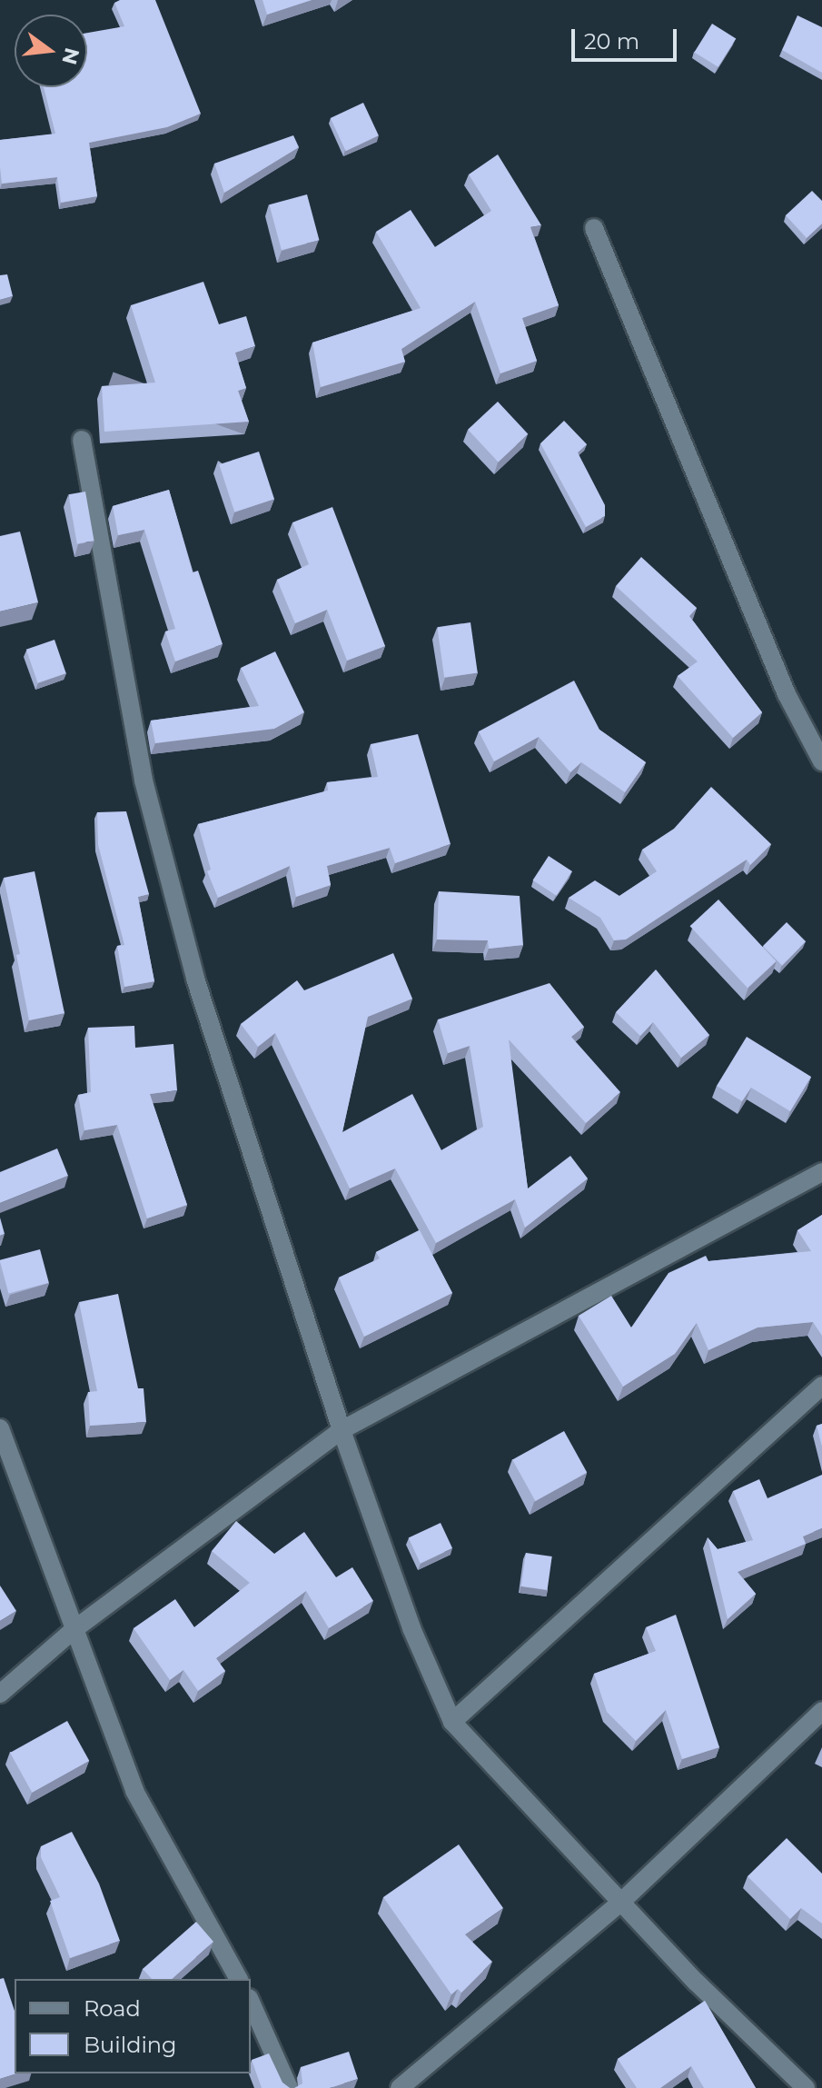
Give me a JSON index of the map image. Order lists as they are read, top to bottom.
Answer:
{
  "legend": ["Road", "Building"],
  "scale_bar": "20 m",
  "north": "right"
}
